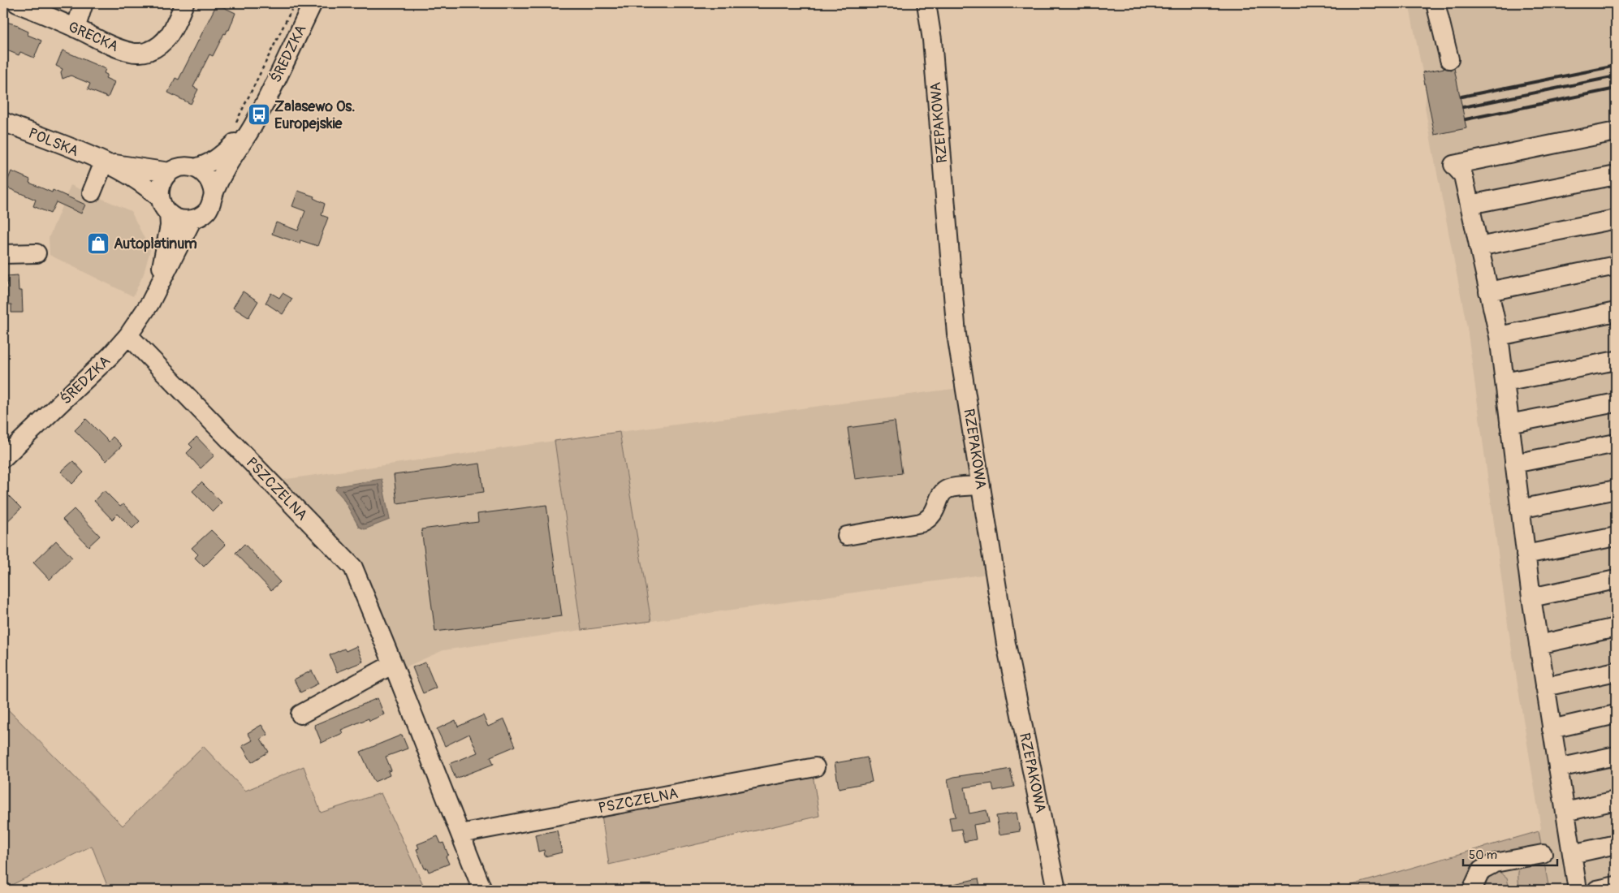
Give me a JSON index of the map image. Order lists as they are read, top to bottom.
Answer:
{
  "streets": {
    "street": [
      "GRECKA",
      "ŚREDZKA",
      "RZEPAKOWA",
      "POLSKA",
      "PSZCZELNA"
    ]
  },
  "crossings": [
    ["ŚREDZKA", "POLSKA"],
    ["ŚREDZKA", "PSZCZELNA"]
  ],
  "places": {
    "bus stop": ["Zalasewo Os. Europejskie"],
    "shop": ["Autoplatinum"]
  },
  "scale_bar": "50 m"
}
